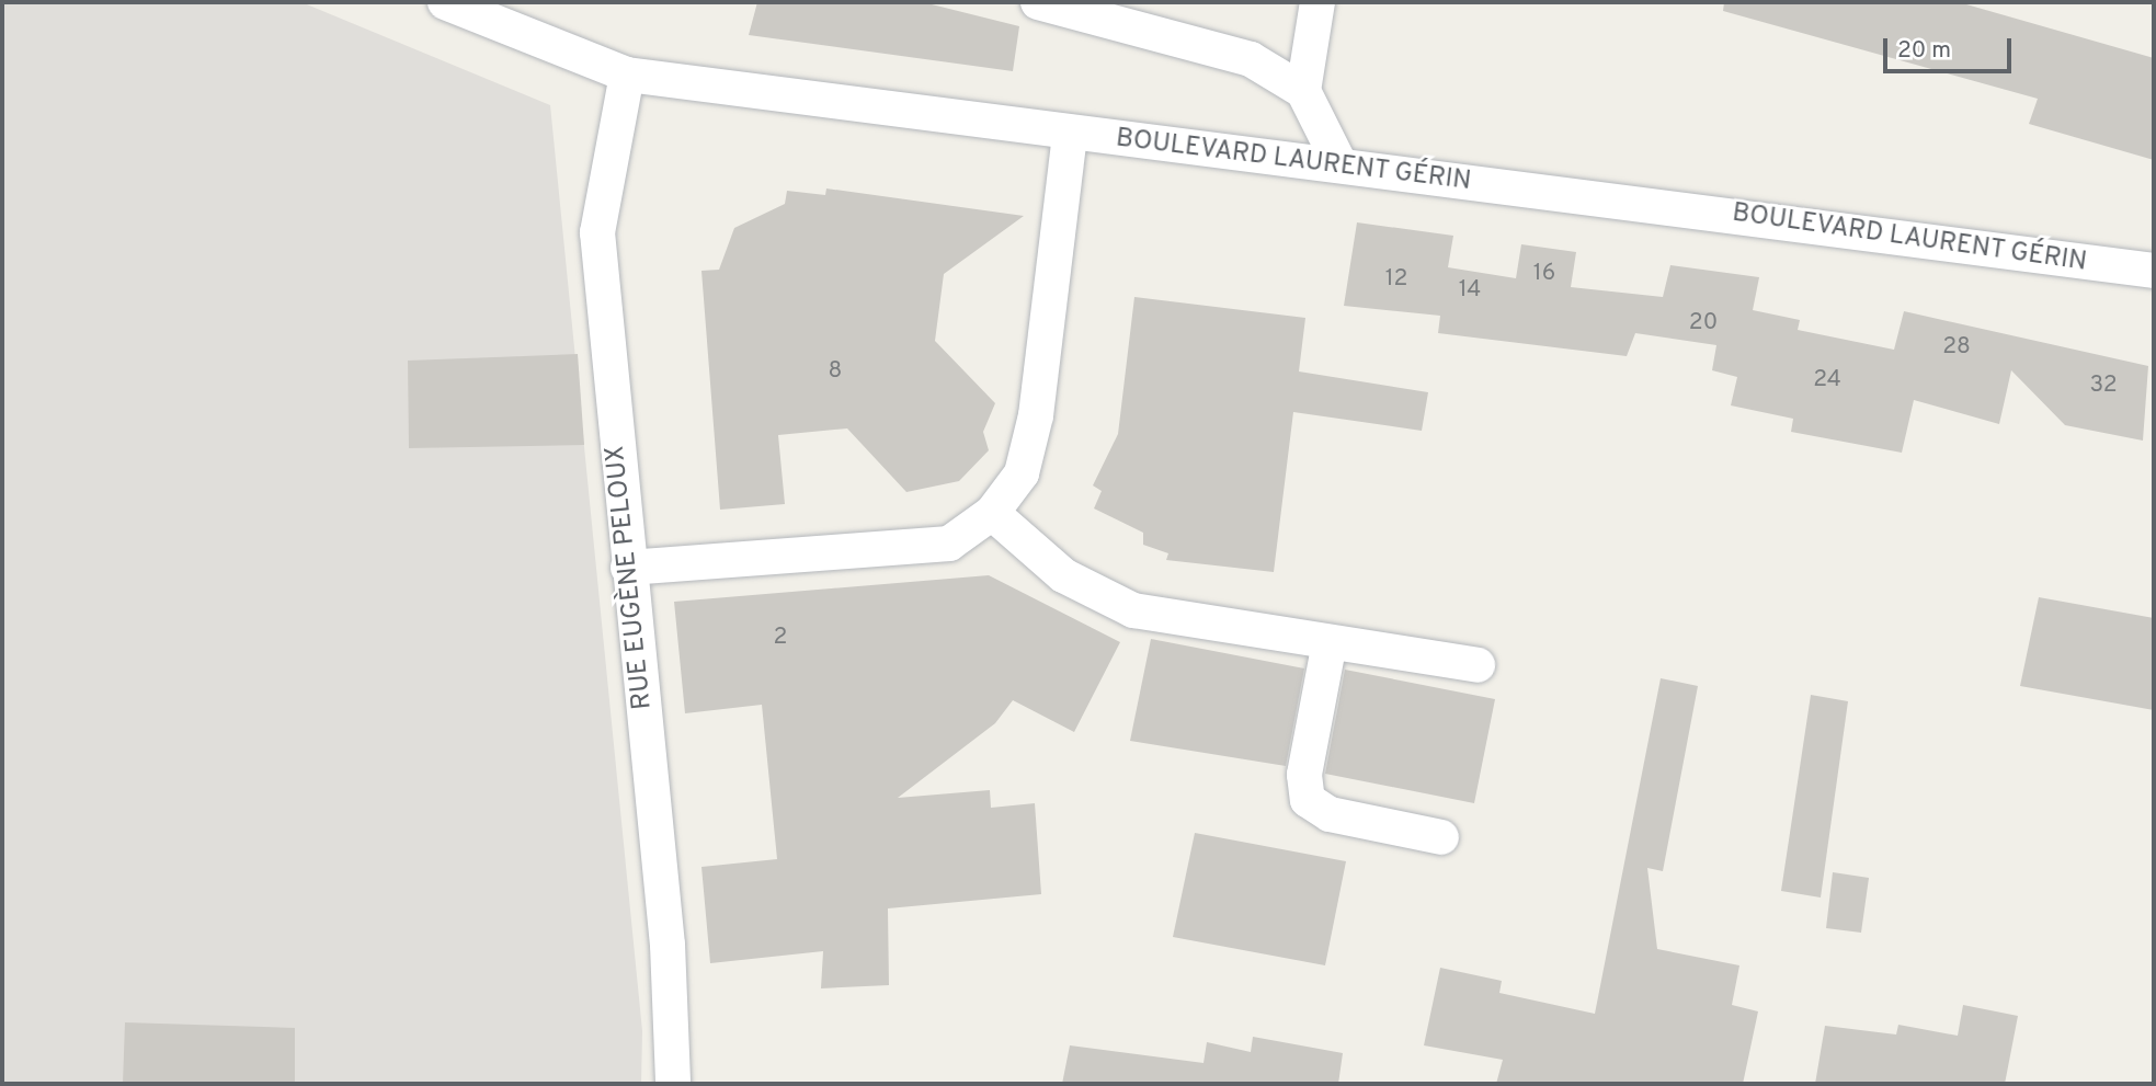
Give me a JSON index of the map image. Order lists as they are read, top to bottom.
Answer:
{
  "streets": {
    "street": ["BOULEVARD LAURENT GÉRIN", "RUE EUGÈNE PELOUX"]
  },
  "crossings": [
    ["BOULEVARD LAURENT GÉRIN", "RUE EUGÈNE PELOUX"]
  ],
  "house_numbers": [
    "16",
    "12",
    "14",
    "20",
    "28",
    "8",
    "24",
    "32",
    "2"
  ],
  "scale_bar": "20 m"
}
